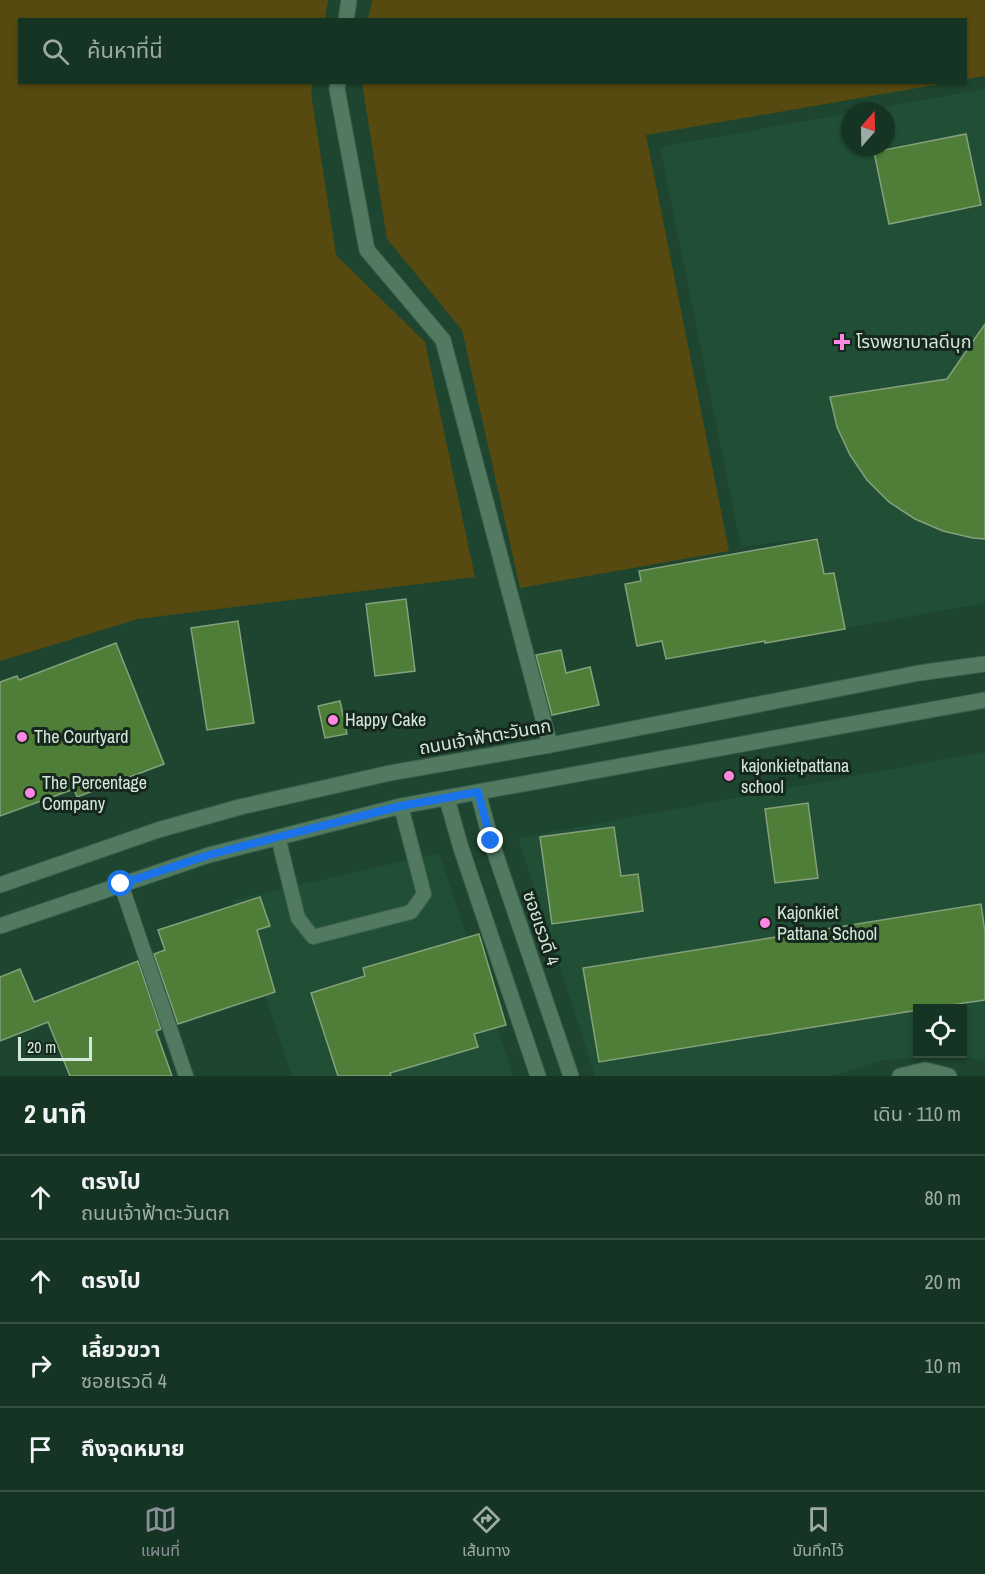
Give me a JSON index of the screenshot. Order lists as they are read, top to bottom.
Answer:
{
  "streets": {
    "main road": ["ถนนเจ้าฟ้าตะวันตก", "ซอยเรวดี 4"]
  },
  "places": {
    "health": ["โรงพยาบาลดีบุก"],
    "other": [
      "Happy Cake",
      "The Courtyard",
      "kajonkietpattana school",
      "The Percentage Company",
      "Kajonkiet Pattana School"
    ]
  },
  "scale_bar": "20 m",
  "north": "top",
  "page": {
    "search": "ค้นหาที่นี่",
    "scale": "20 m",
    "heading": ["2 นาที", "เดิน · 110 m"],
    "list": [
      ["ตรงไป", "ถนนเจ้าฟ้าตะวันตก", "80 m"],
      ["ตรงไป", "20 m"],
      ["เลี้ยวขวา", "ซอยเรวดี 4", "10 m"],
      "ถึงจุดหมาย"
    ],
    "nav": ["แผนที่", "เส้นทาง", "บันทึกไว้"]
  }
}
